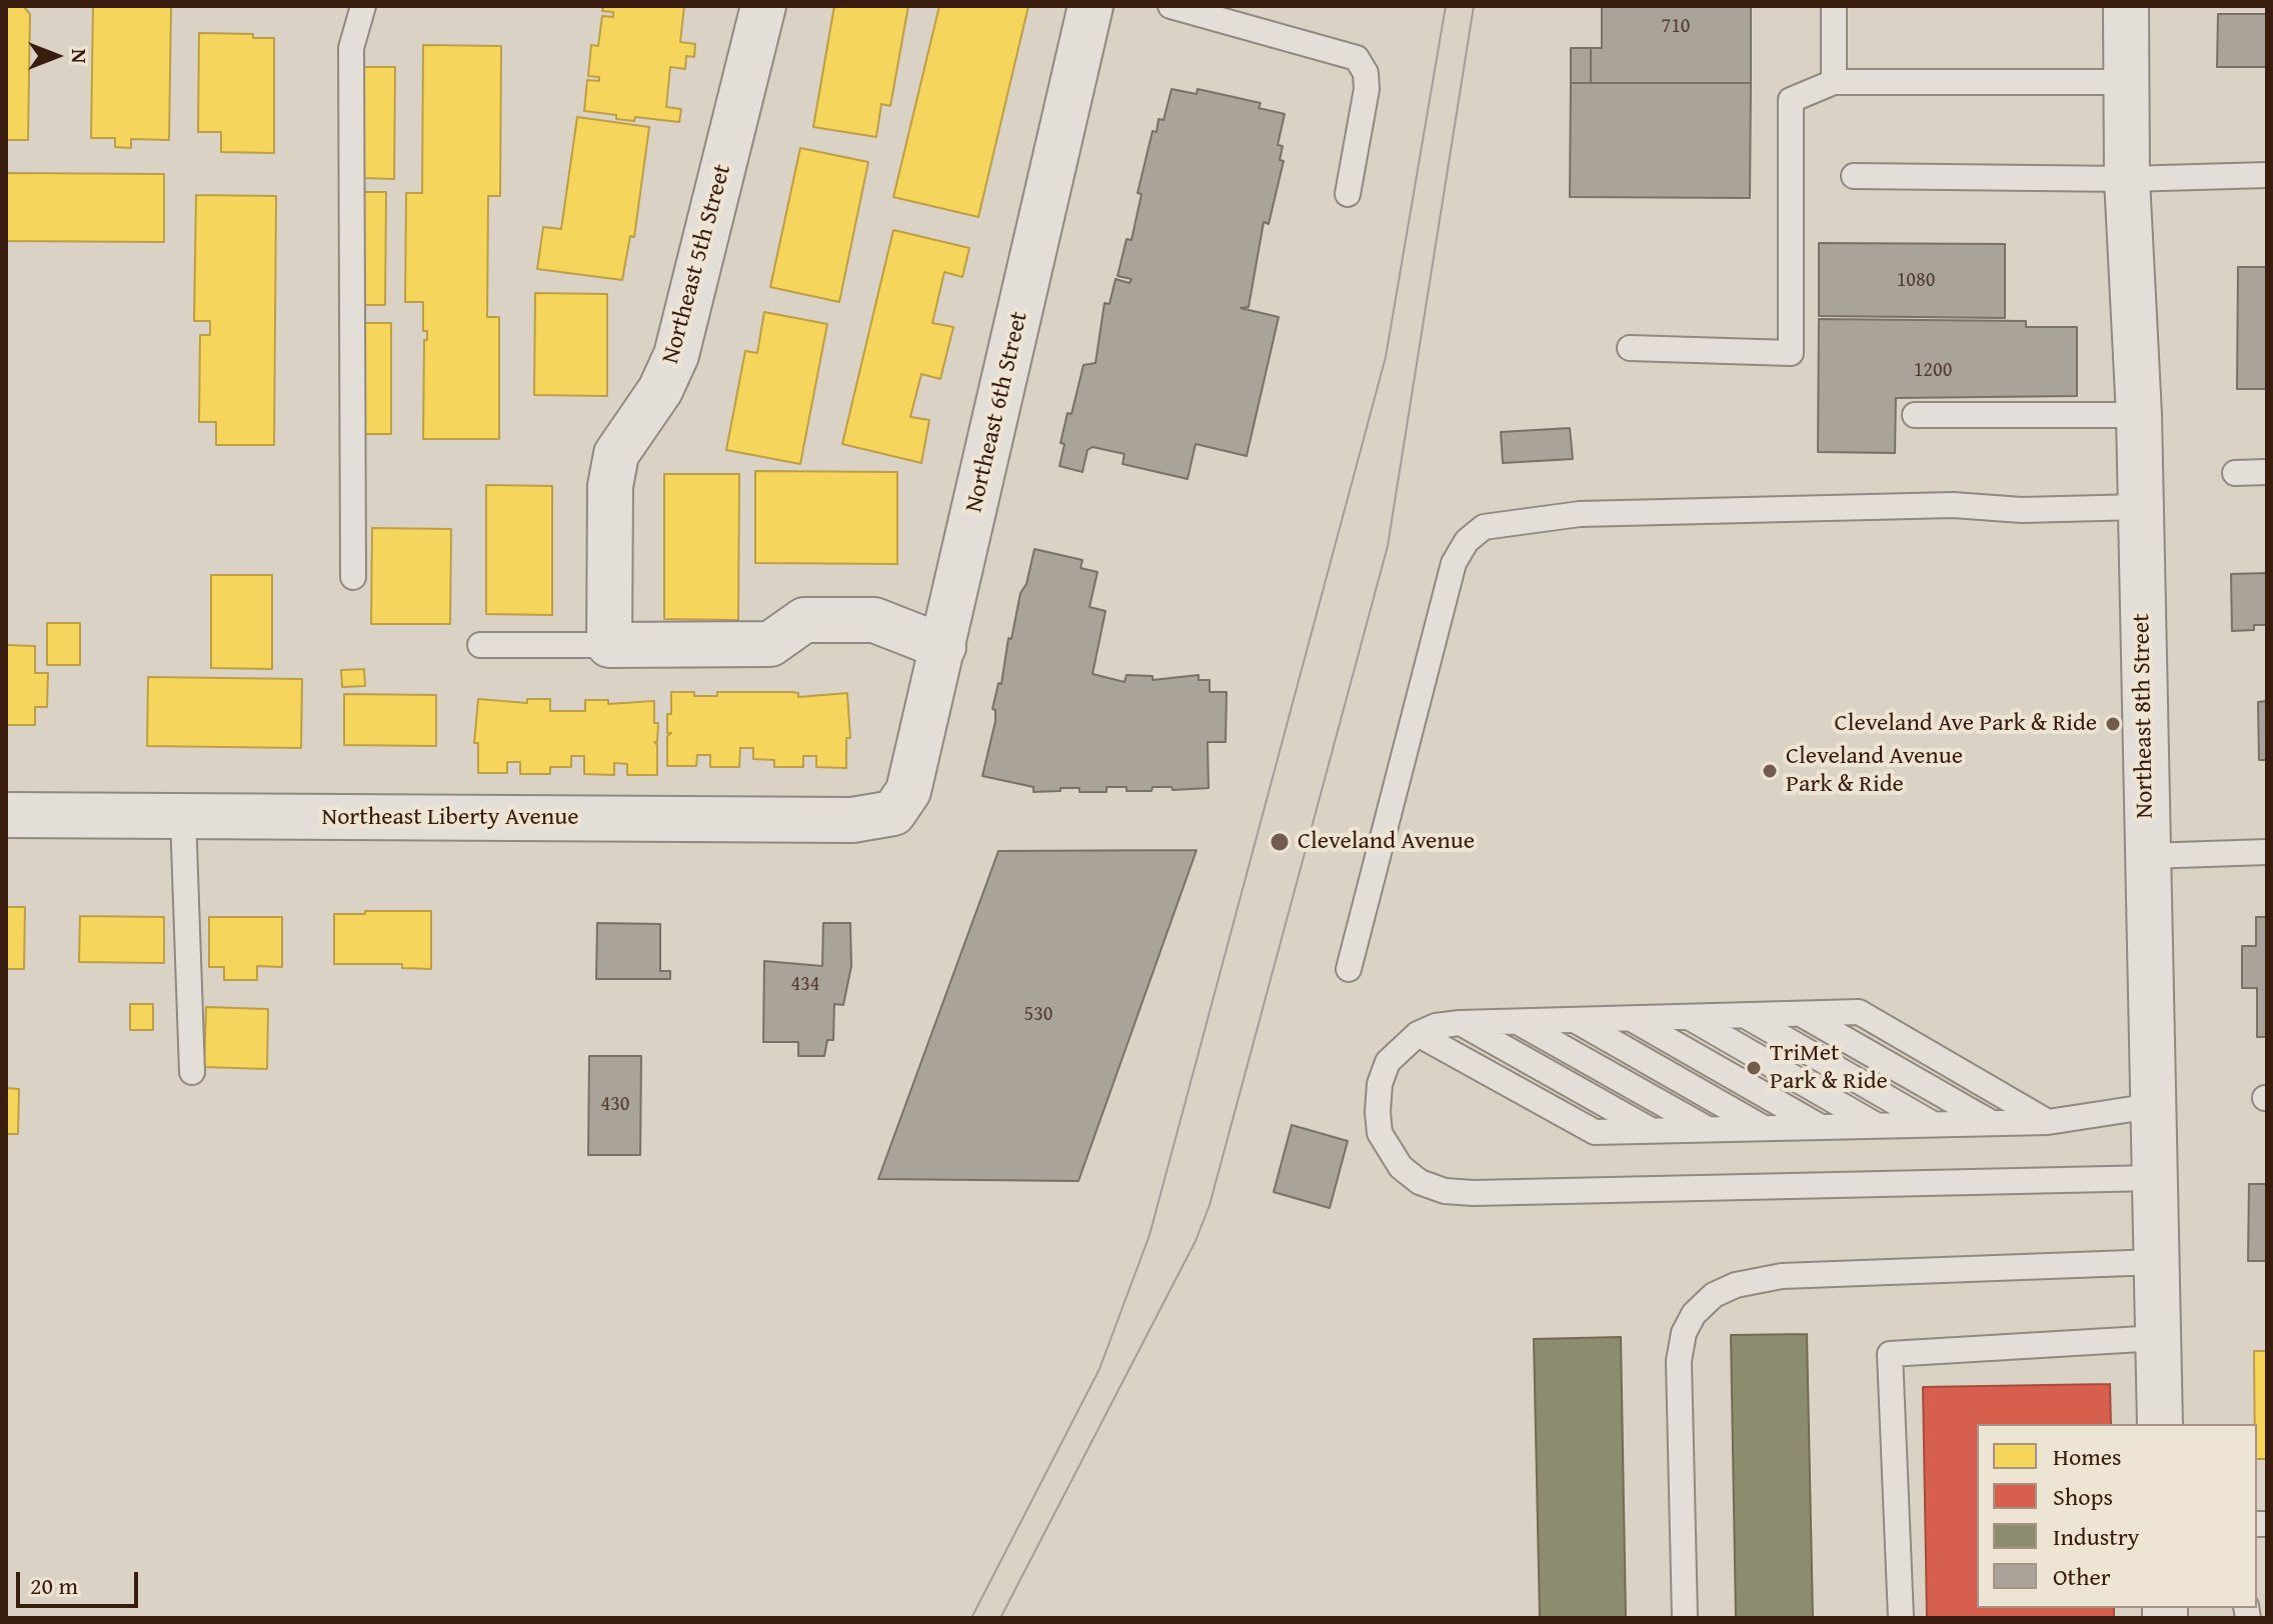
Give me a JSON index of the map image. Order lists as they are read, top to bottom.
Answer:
{
  "streets": {
    "street": [
      "Northeast 5th Street",
      "Northeast 6th Street",
      "Northeast 8th Street",
      "Northeast Liberty Avenue"
    ]
  },
  "crossings": [
    ["Northeast 6th Street", "Northeast Liberty Avenue"]
  ],
  "places": [
    "Cleveland Ave Park & Ride",
    "Cleveland Avenue Park & Ride",
    "Cleveland Avenue",
    "TriMet Park & Ride"
  ],
  "house_numbers": [
    "710",
    "1080",
    "1200",
    "434",
    "530",
    "430"
  ],
  "legend": [
    "Homes",
    "Shops",
    "Industry",
    "Other"
  ],
  "scale_bar": "20 m",
  "north": "right"
}
